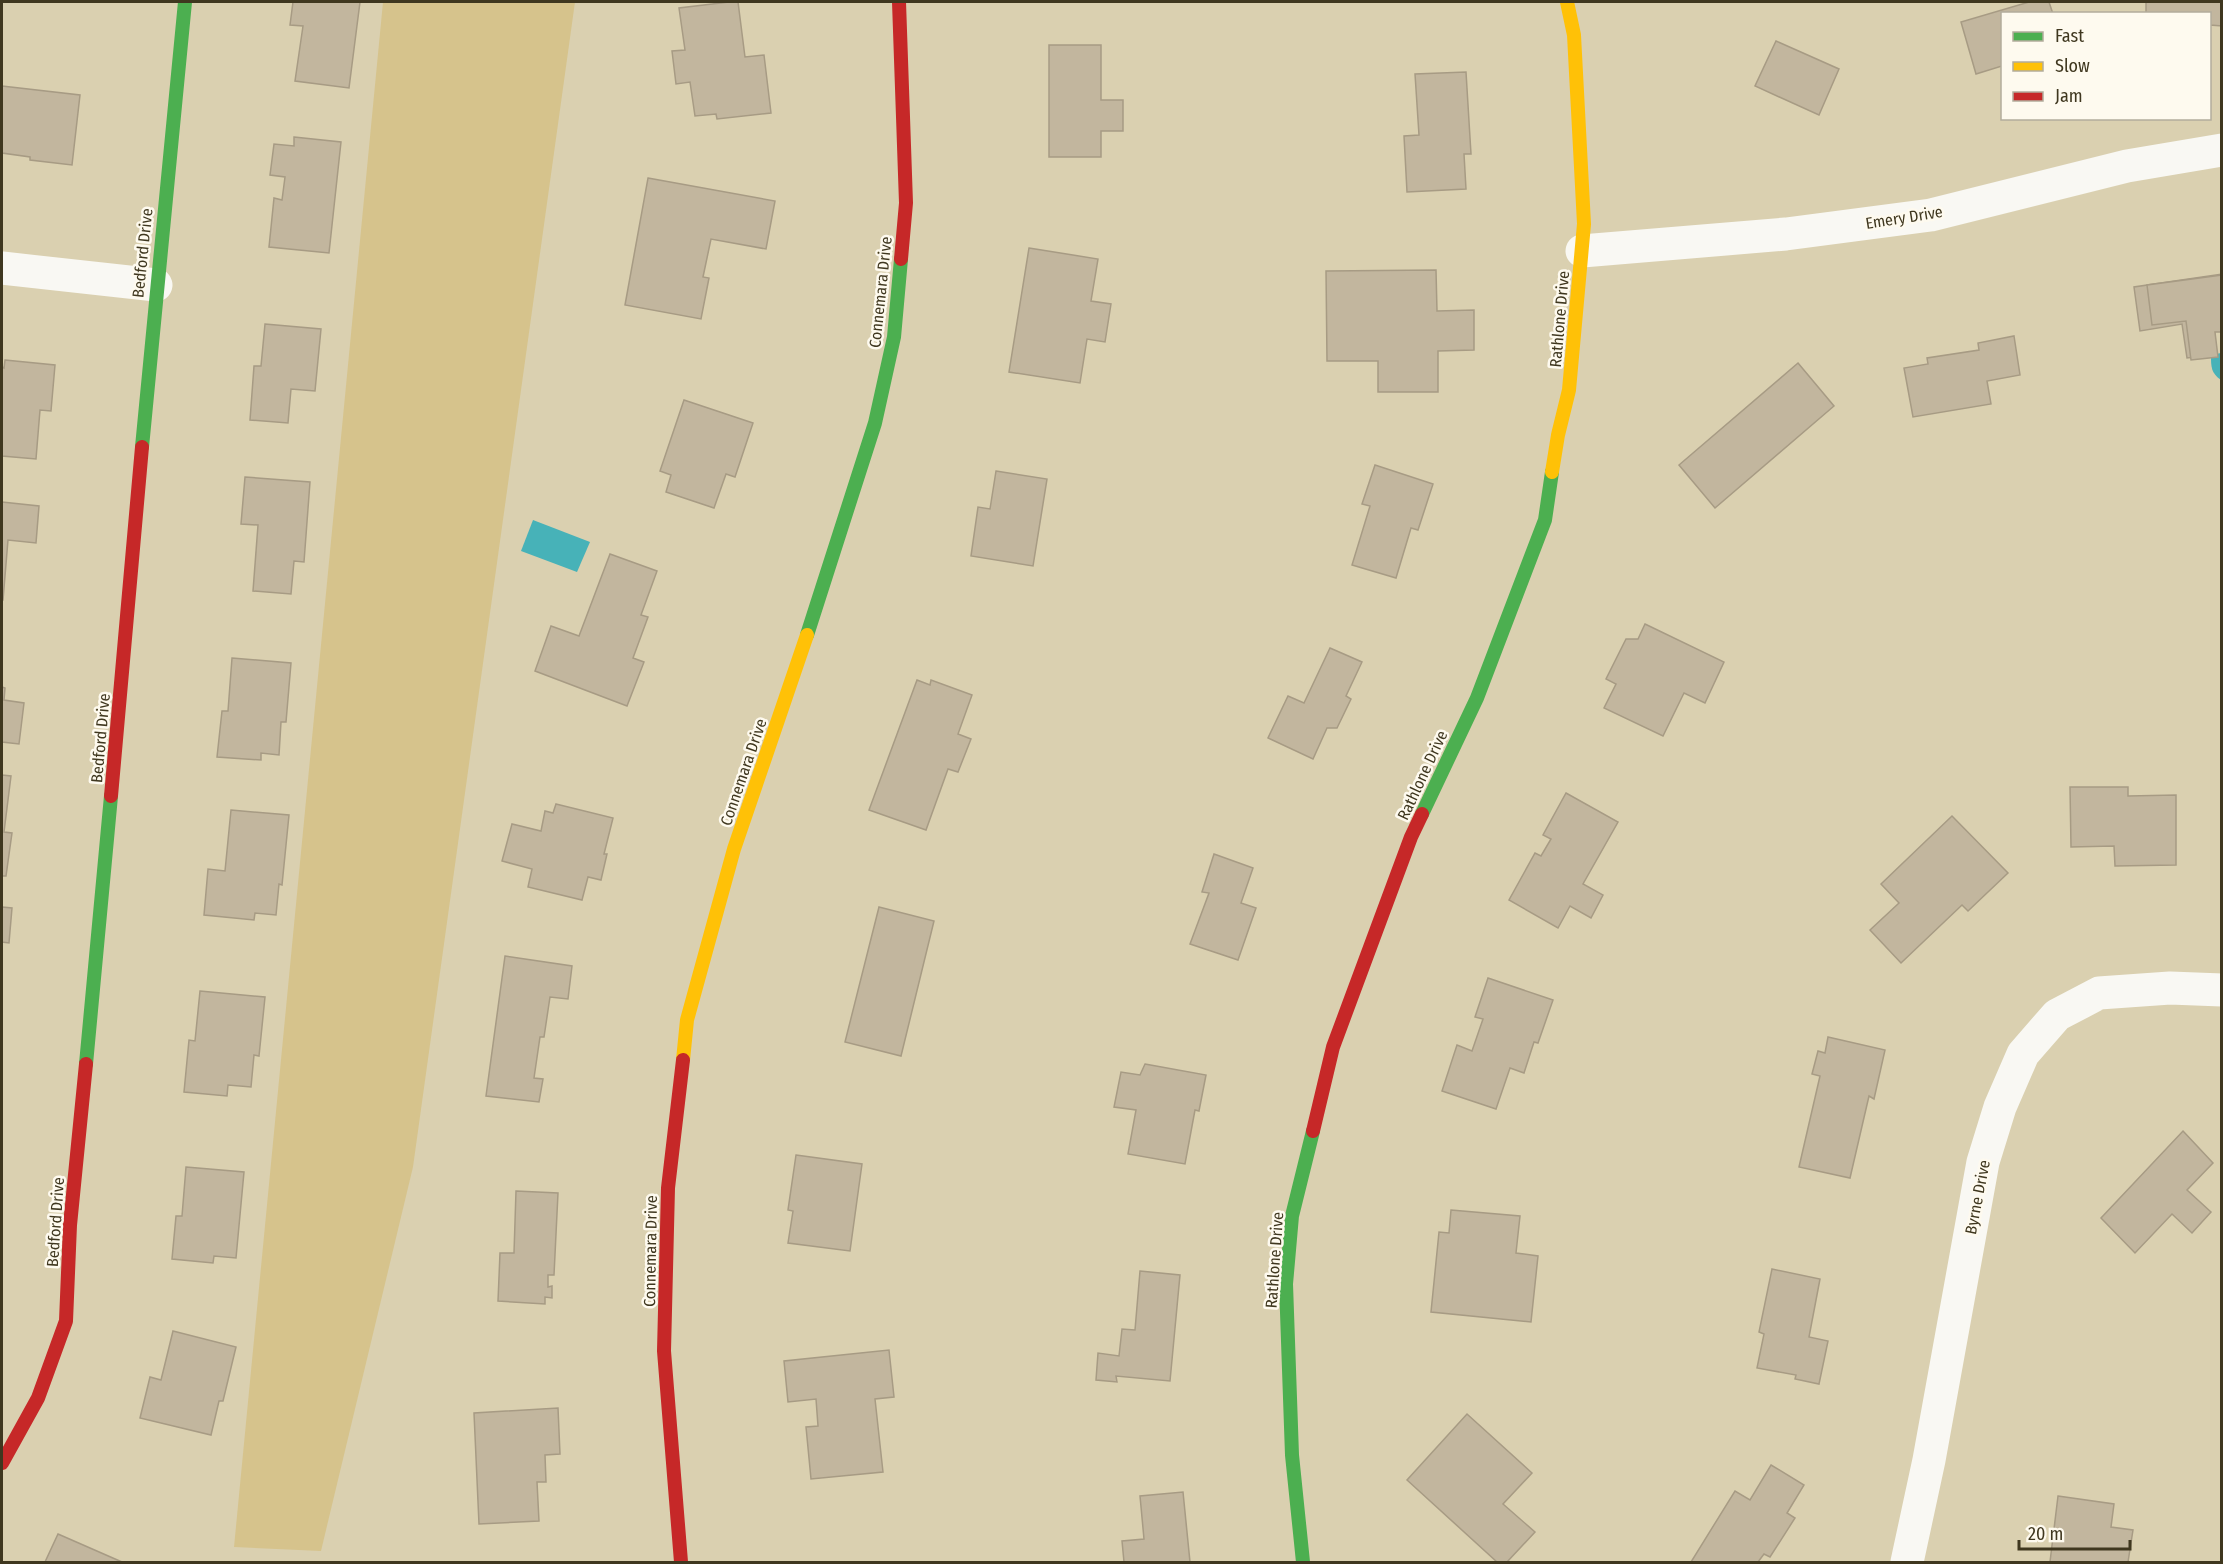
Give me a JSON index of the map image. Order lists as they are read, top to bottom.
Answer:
{
  "streets": {
    "street": [
      "Emery Drive",
      "Bedford Drive",
      "Connemara Drive",
      "Rathlone Drive",
      "Byrne Drive"
    ]
  },
  "crossings": [
    ["Emery Drive", "Rathlone Drive"]
  ],
  "legend": ["Fast", "Slow", "Jam"],
  "scale_bar": "20 m"
}
